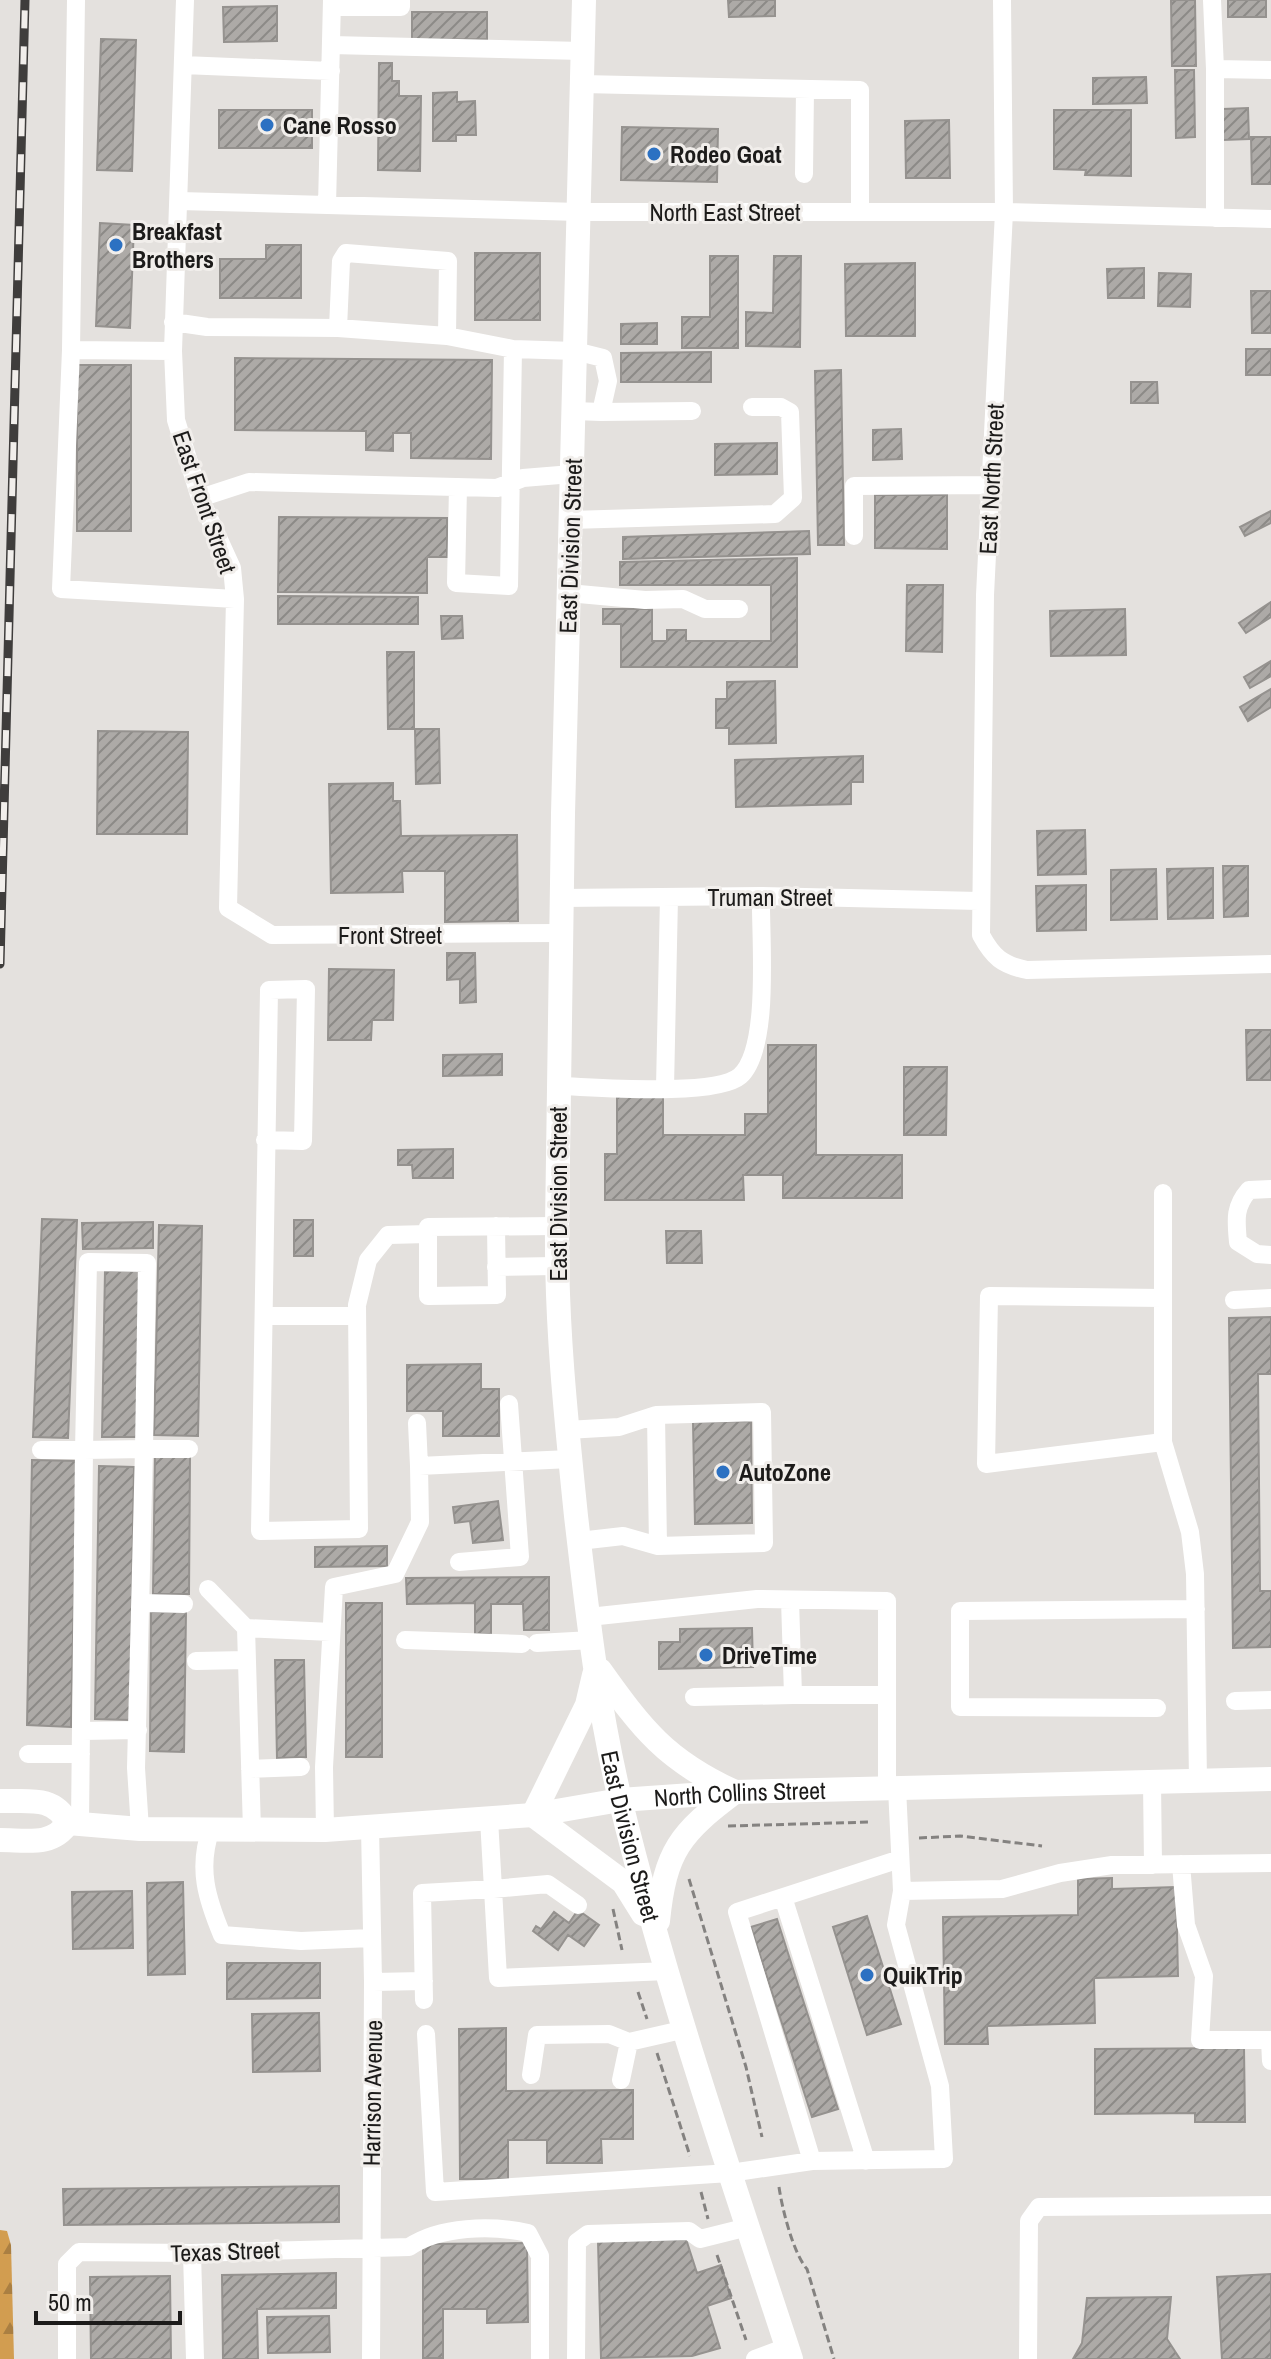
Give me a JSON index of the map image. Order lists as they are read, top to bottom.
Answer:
{
  "streets": {
    "main road": ["East Division Street", "North Collins Street"],
    "street": [
      "North East Street",
      "East North Street",
      "East Front Street",
      "Truman Street",
      "Front Street",
      "Harrison Avenue",
      "Texas Street"
    ]
  },
  "crossings": [
    ["North East Street", "East North Street"],
    ["North East Street", "East Front Street"],
    ["North East Street", "East Division Street"],
    ["East North Street", "Truman Street"],
    ["East Front Street", "Front Street"],
    ["East Division Street", "Truman Street"],
    ["East Division Street", "Front Street"],
    ["East Division Street", "North Collins Street"],
    ["North Collins Street", "Harrison Avenue"],
    ["Harrison Avenue", "Texas Street"]
  ],
  "places": [
    "Cane Rosso",
    "Rodeo Goat",
    "Breakfast Brothers",
    "AutoZone",
    "DriveTime",
    "QuikTrip"
  ],
  "scale_bar": "50 m"
}
